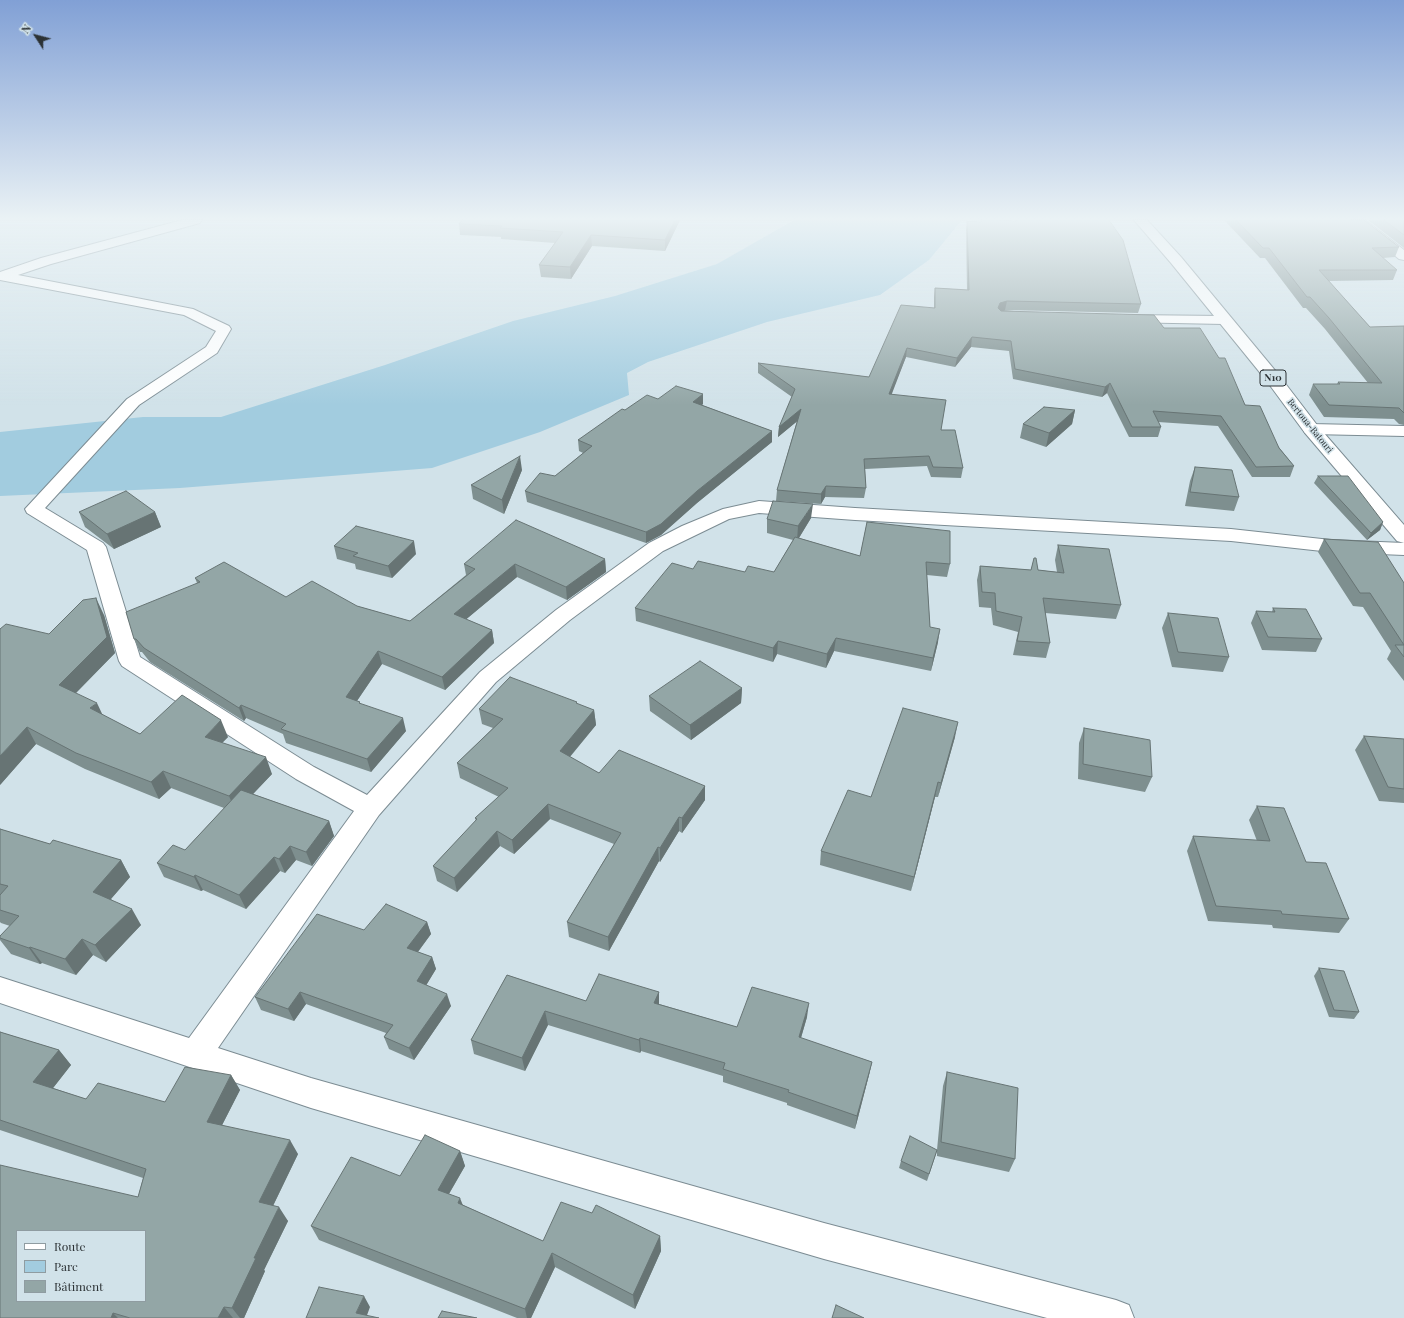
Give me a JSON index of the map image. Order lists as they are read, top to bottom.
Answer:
{
  "streets": {
    "main road": ["N10", "Bertoua-Batouri"]
  },
  "legend": ["Route", "Parc", "Bâtiment"],
  "north": "top left"
}
